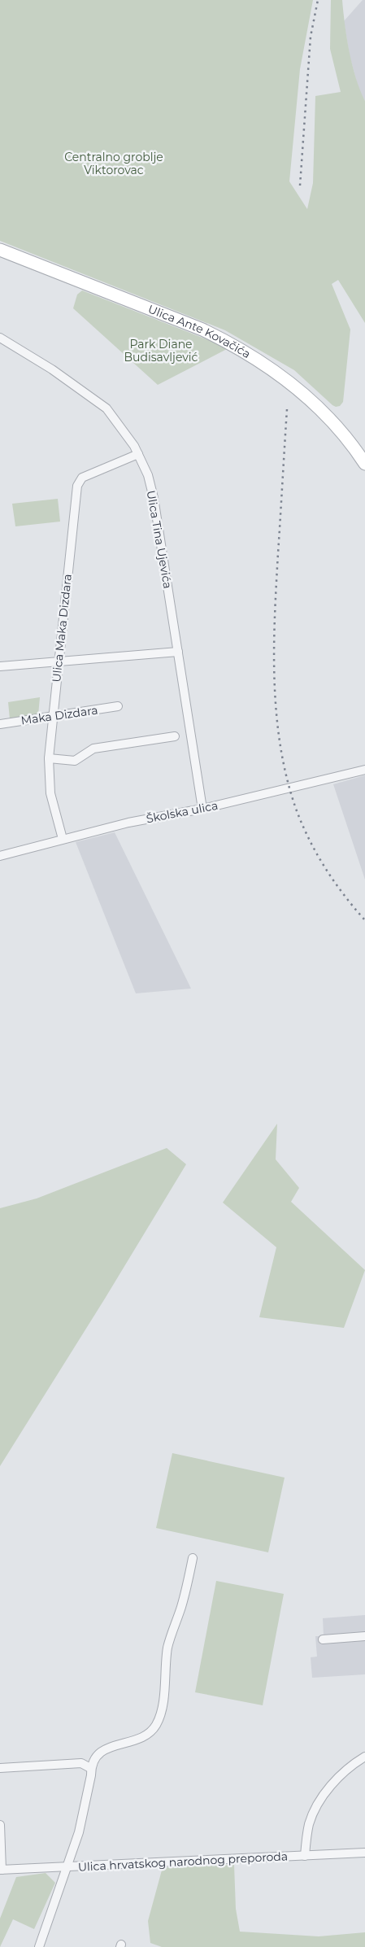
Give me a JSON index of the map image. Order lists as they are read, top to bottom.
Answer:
{
  "streets": {
    "main road": ["Ulica Ante Kovačića"],
    "street": [
      "Ulica Tina Ujevića",
      "Ulica Maka Dizdara",
      "Maka Dizdara",
      "Školska ulica",
      "Ulica hrvatskog narodnog preporoda"
    ]
  },
  "crossings": [
    ["Ulica Tina Ujevića", "Ulica Maka Dizdara"],
    ["Ulica Tina Ujevića", "Školska ulica"],
    ["Ulica Maka Dizdara", "Maka Dizdara"],
    ["Ulica Maka Dizdara", "Školska ulica"]
  ],
  "parks": ["Centralno groblje Viktorovac", "Park Diane Budisavljević"]
}
